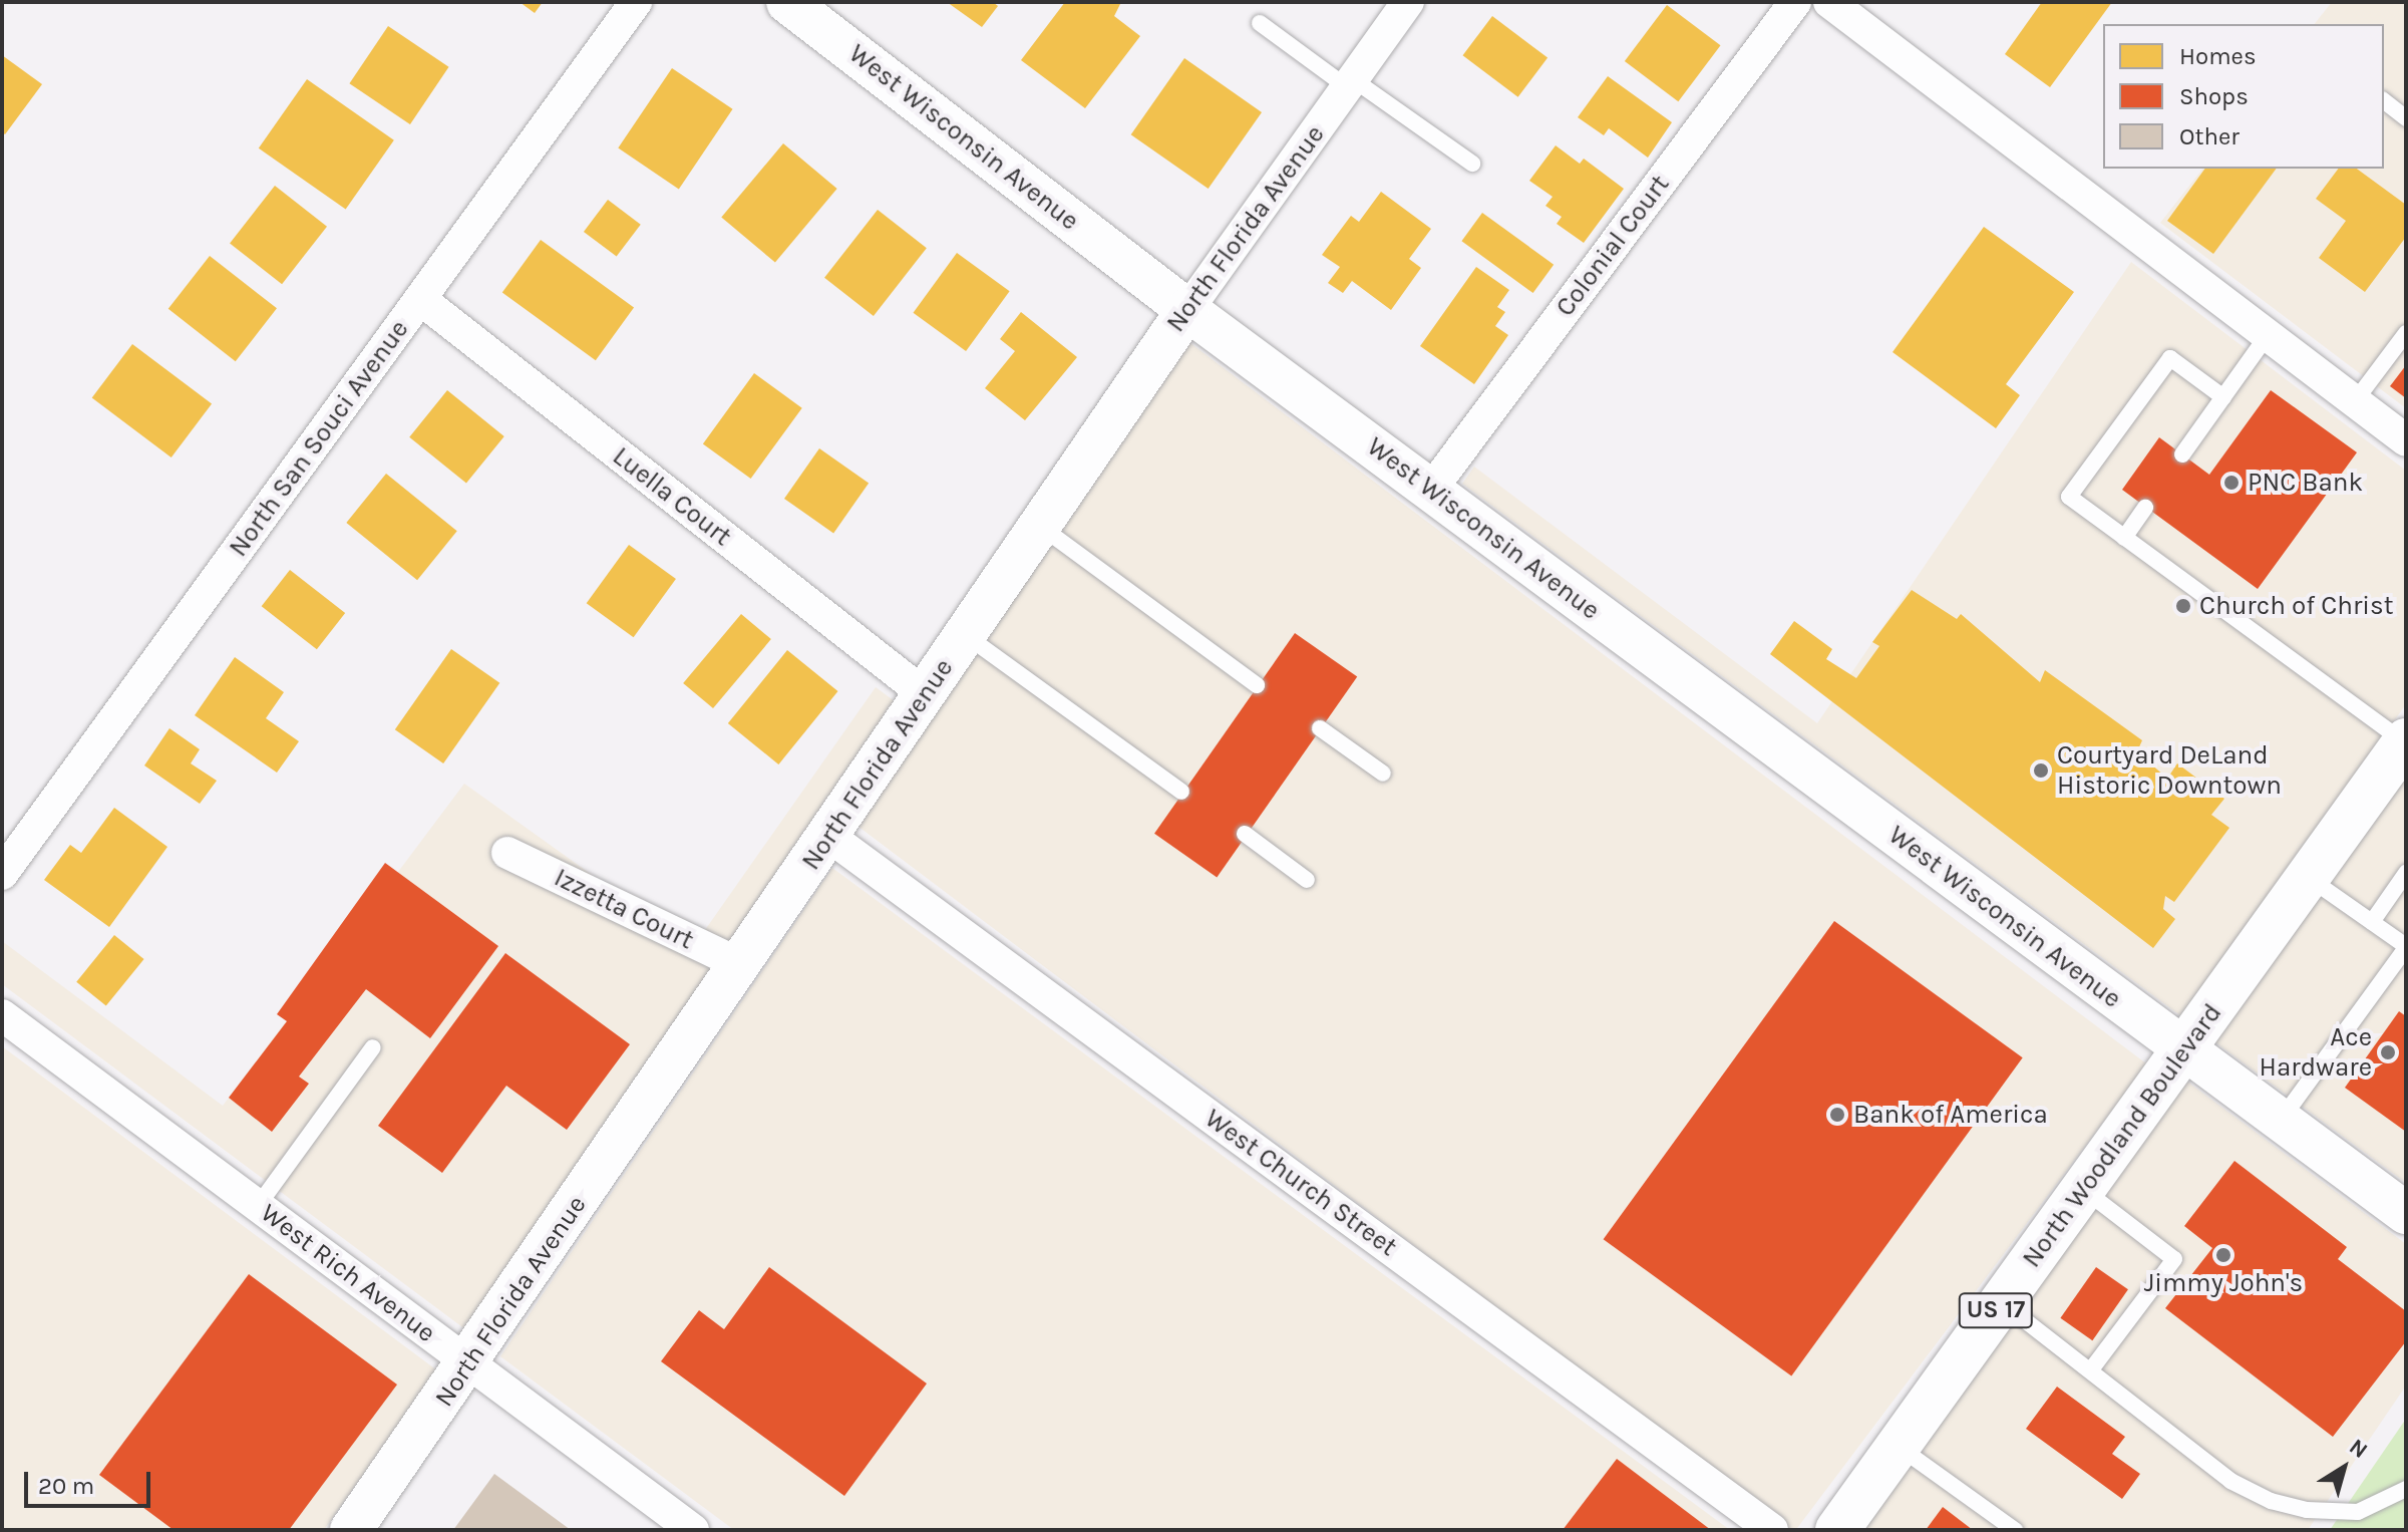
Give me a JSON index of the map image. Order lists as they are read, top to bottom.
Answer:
{
  "streets": {
    "main road": ["North Woodland Boulevard", "US 17"],
    "street": [
      "West Wisconsin Avenue",
      "North Florida Avenue",
      "Colonial Court",
      "North San Souci Avenue",
      "Luella Court",
      "Izzetta Court",
      "West Church Street",
      "West Rich Avenue"
    ]
  },
  "crossings": [
    ["West Wisconsin Avenue", "North Florida Avenue"],
    ["West Wisconsin Avenue", "Colonial Court"],
    ["West Wisconsin Avenue", "North Woodland Boulevard"],
    ["North Florida Avenue", "Luella Court"],
    ["North Florida Avenue", "Izzetta Court"],
    ["North Florida Avenue", "West Church Street"],
    ["North Florida Avenue", "West Rich Avenue"],
    ["North San Souci Avenue", "Luella Court"]
  ],
  "places": [
    "PNC Bank",
    "Church of Christ",
    "Courtyard DeLand Historic Downtown",
    "Ace Hardware",
    "Bank of America",
    "Jimmy John's"
  ],
  "legend": ["Homes", "Shops", "Other"],
  "scale_bar": "20 m",
  "north": "top right"
}
